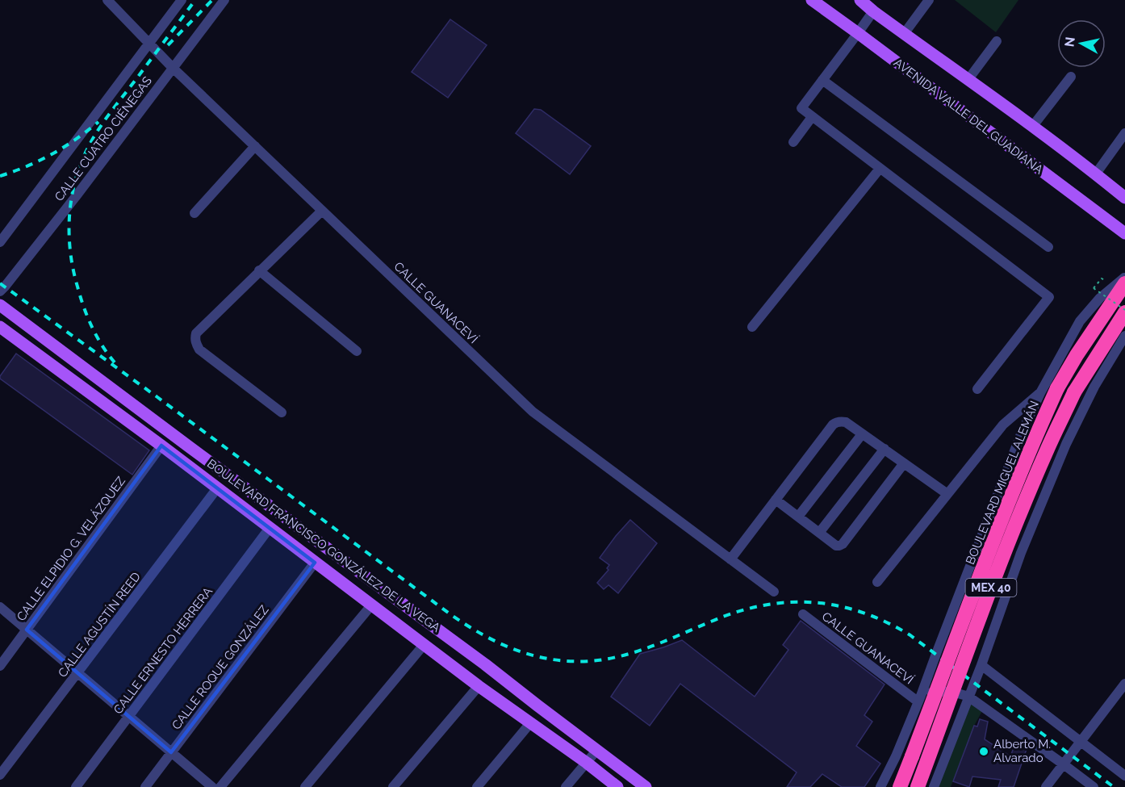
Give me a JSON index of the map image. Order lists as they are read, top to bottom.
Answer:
{
  "streets": {
    "highway": ["BOULEVARD MIGUEL ALEMÁN", "MEX 40"],
    "main road": ["AVENIDA VALLE DEL GUADIANA", "BOULEVARD FRANCISCO GONZÁLEZ DE LA VEGA"],
    "street": [
      "CALLE CUATRO CIÉNEGAS",
      "CALLE GUANACEVÍ",
      "CALLE ELPIDIO G. VELÁZQUEZ",
      "CALLE AGUSTÍN REED",
      "CALLE ERNESTO HERRERA",
      "CALLE ROQUE GONZÁLEZ"
    ]
  },
  "crossings": [
    ["CALLE CUATRO CIÉNEGAS", "CALLE GUANACEVÍ"],
    ["BOULEVARD FRANCISCO GONZÁLEZ DE LA VEGA", "CALLE ELPIDIO G. VELÁZQUEZ"],
    ["BOULEVARD FRANCISCO GONZÁLEZ DE LA VEGA", "CALLE AGUSTÍN REED"],
    ["BOULEVARD FRANCISCO GONZÁLEZ DE LA VEGA", "CALLE ERNESTO HERRERA"],
    ["BOULEVARD FRANCISCO GONZÁLEZ DE LA VEGA", "CALLE ROQUE GONZÁLEZ"]
  ],
  "places": ["Alberto M. Alvarado"],
  "north": "left"
}
